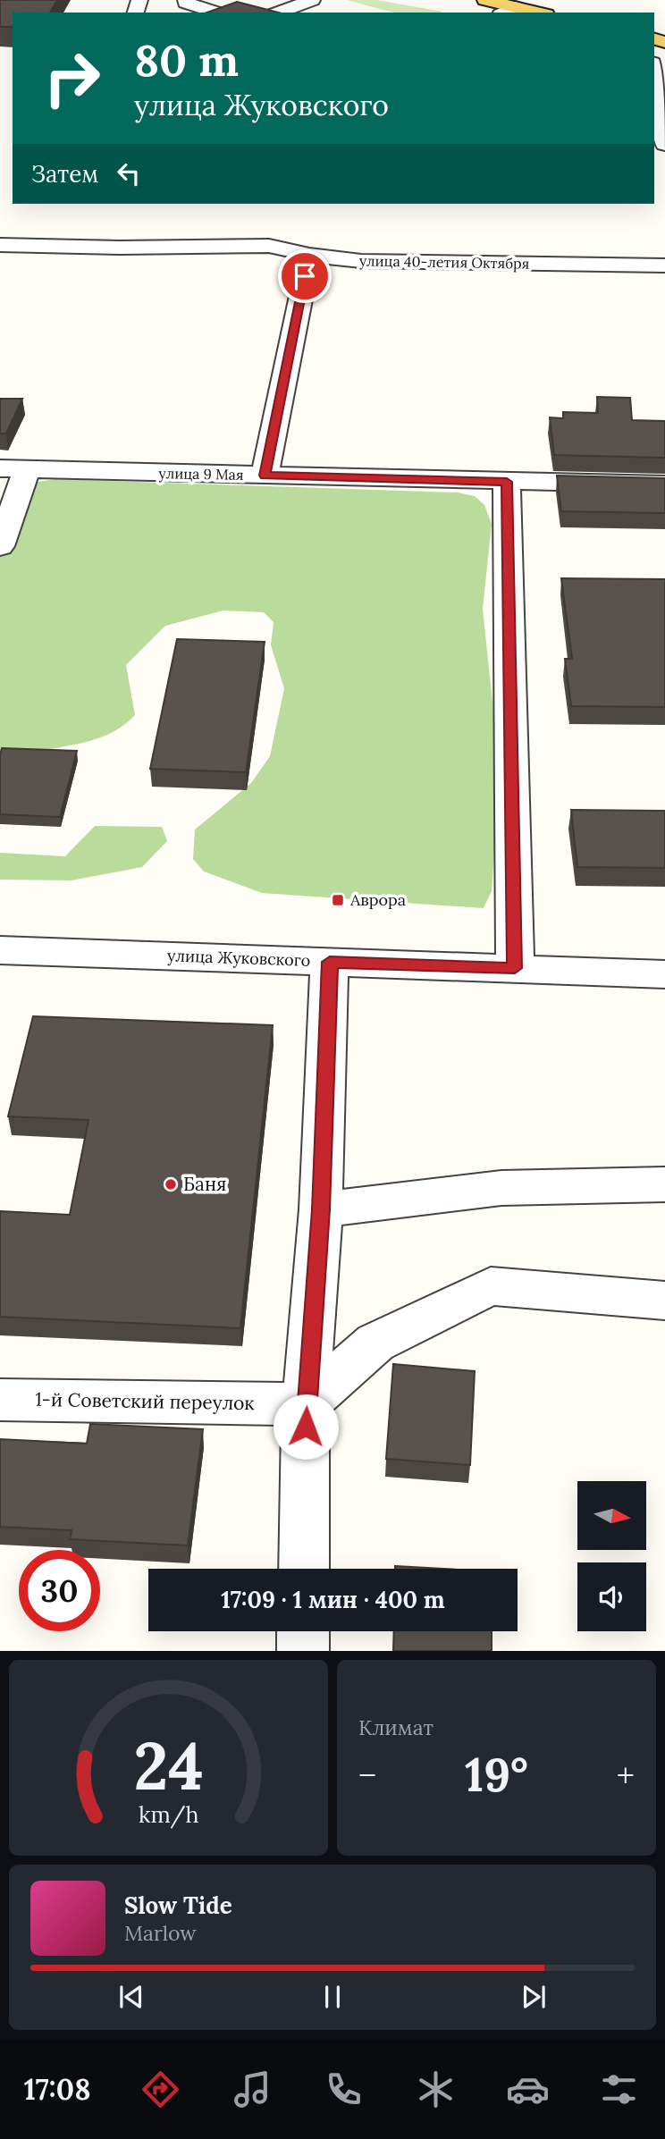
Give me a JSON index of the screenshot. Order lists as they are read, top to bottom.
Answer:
{
  "streets": {
    "street": [
      "улица 40-летия Октября",
      "улица 9 Мая",
      "улица Жуковского",
      "1-й Советский переулок"
    ]
  },
  "places": {
    "transit": ["Аврора"],
    "other": ["Баня"]
  },
  "north": "right",
  "page": {
    "turn": ["80 m", "улица Жуковского"],
    "then": "Затем",
    "limit": "30",
    "trip": "17:09 · 1 мин · 400 m",
    "tile": "Климат",
    "heat": ["−", "19°", "+"],
    "song": ["Slow Tide", "Marlow"],
    "tabs": "17:08",
    "gauge": ["24", "km/h"]
  }
}
